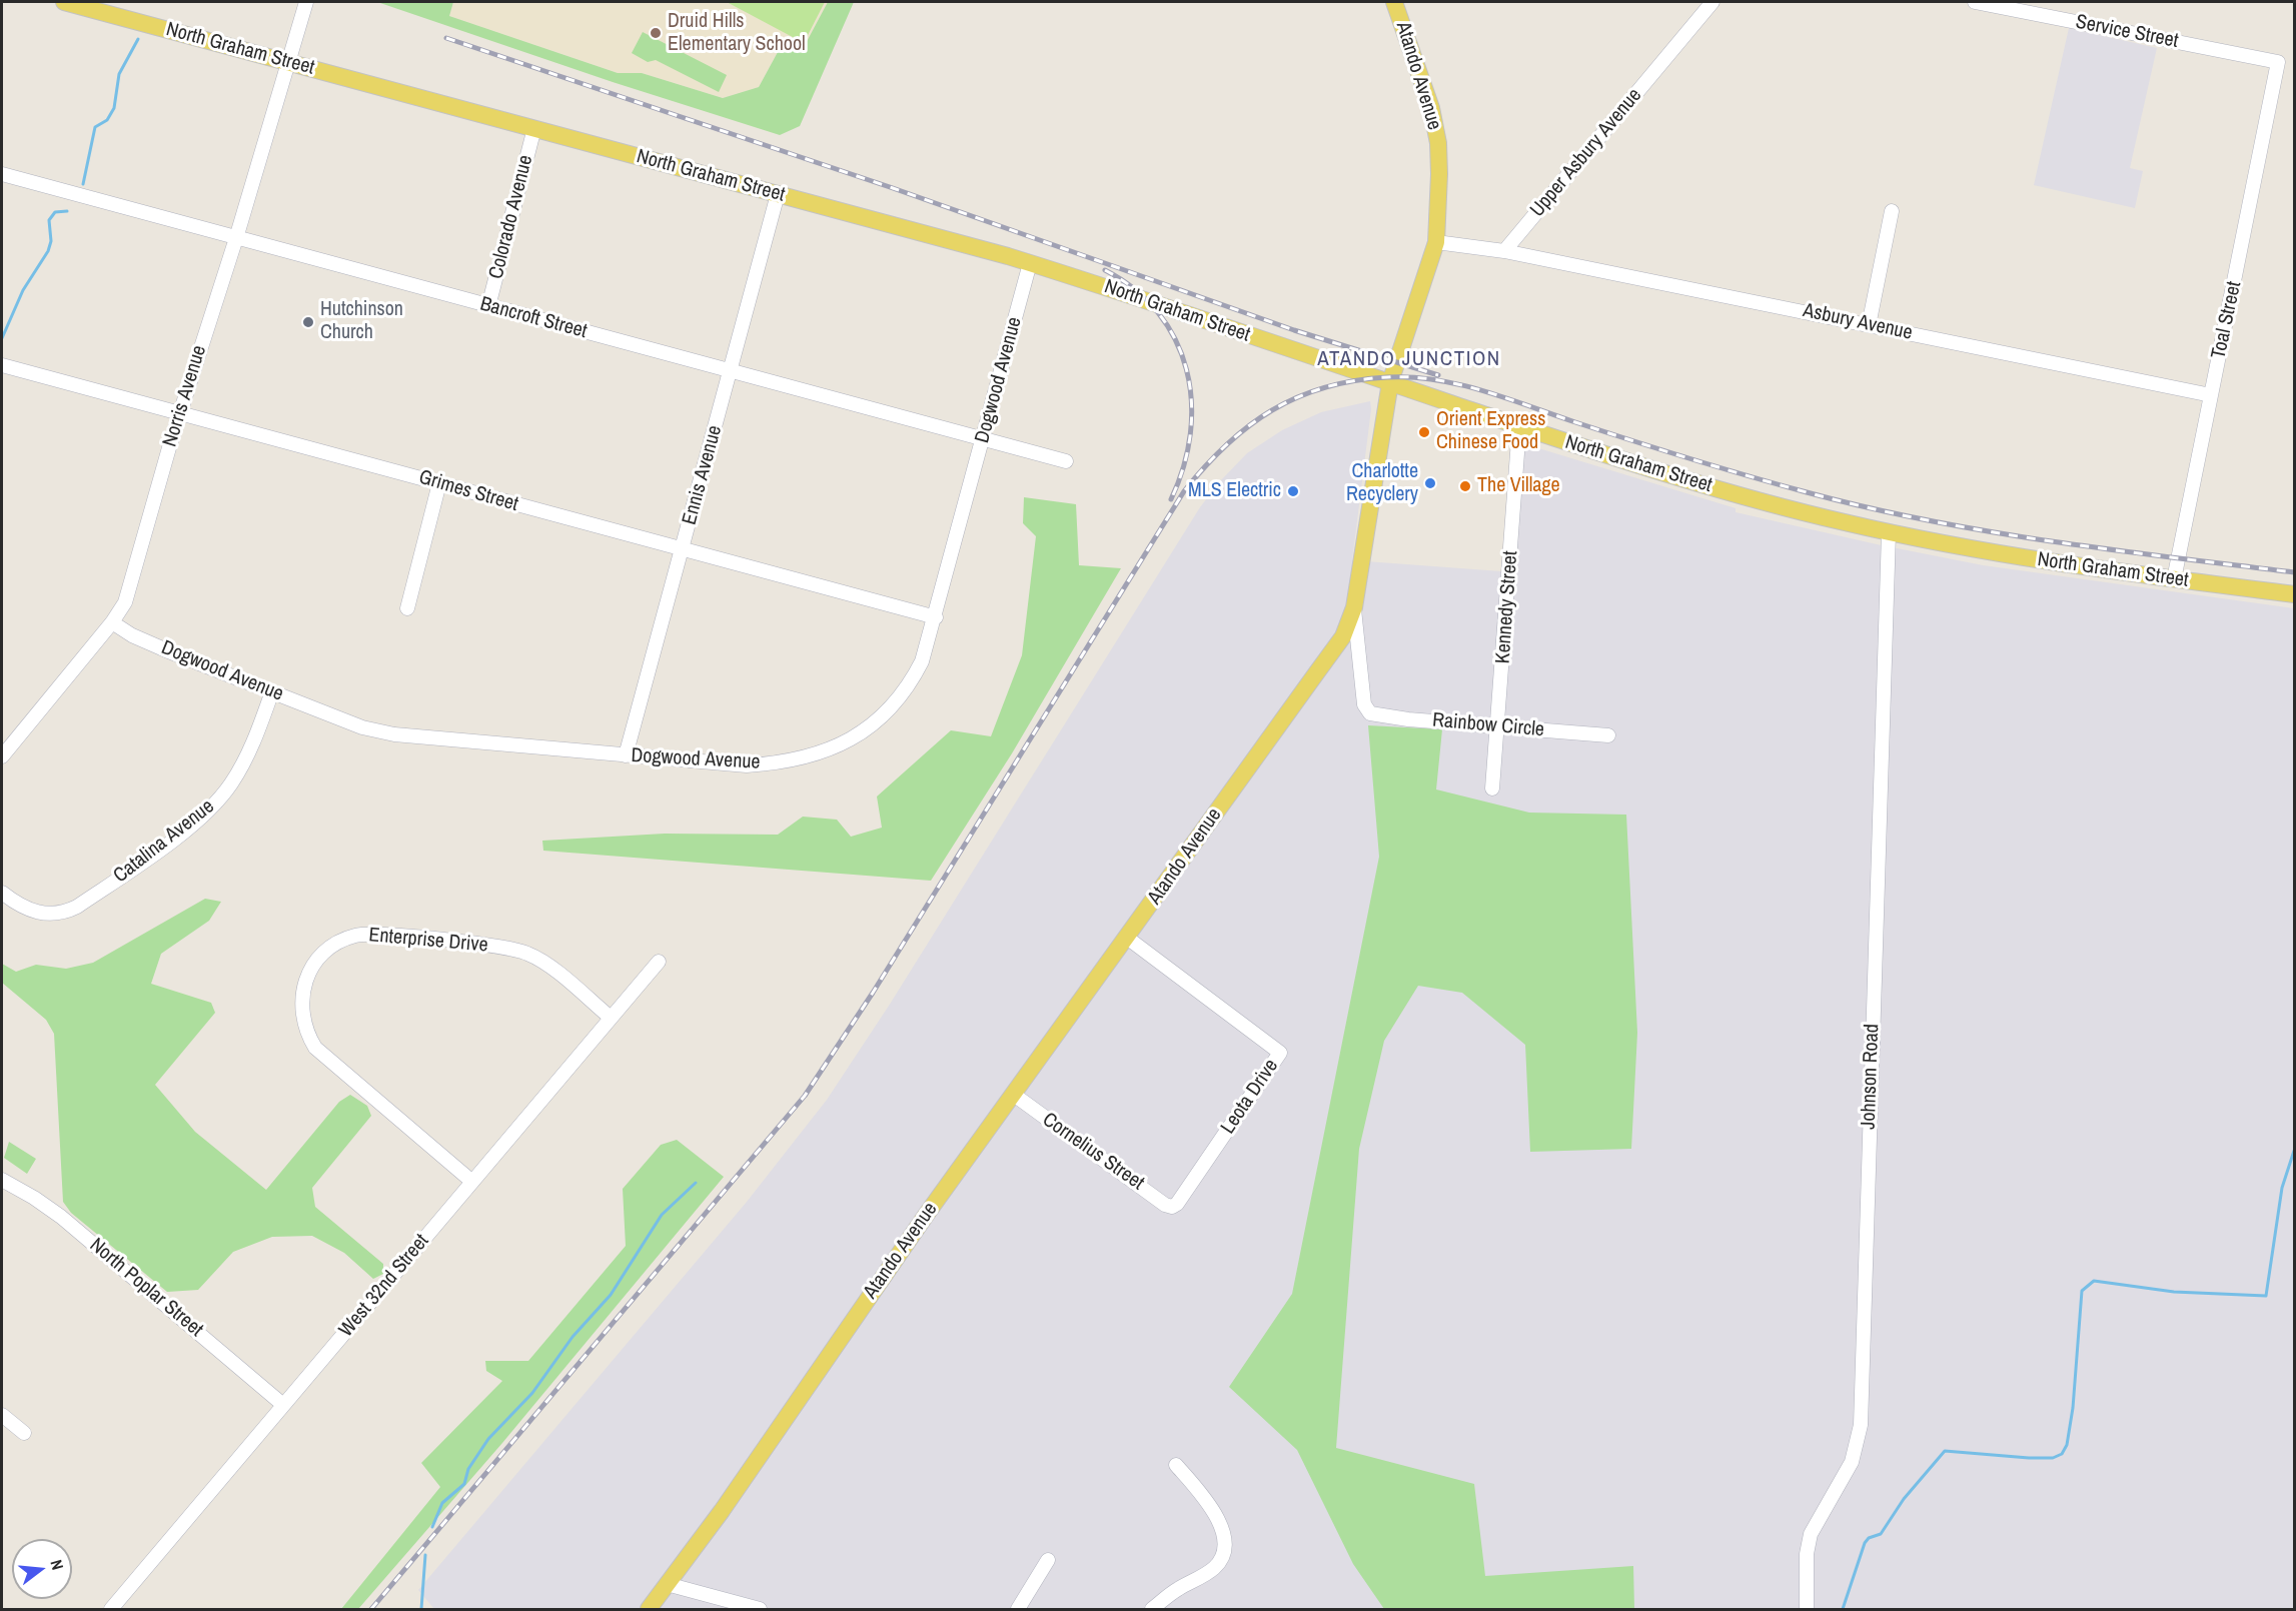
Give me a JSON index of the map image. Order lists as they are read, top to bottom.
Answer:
{
  "streets": {
    "main road": ["North Graham Street", "Atando Avenue"],
    "street": [
      "Service Street",
      "Upper Asbury Avenue",
      "Colorado Avenue",
      "Bancroft Street",
      "Toal Street",
      "Asbury Avenue",
      "Dogwood Avenue",
      "Norris Avenue",
      "Ennis Avenue",
      "Grimes Street",
      "Kennedy Street",
      "Rainbow Circle",
      "Catalina Avenue",
      "Enterprise Drive",
      "Johnson Road",
      "Leota Drive",
      "Cornelius Street",
      "West 32nd Street",
      "North Poplar Street"
    ]
  },
  "crossings": [
    ["Service Street", "Toal Street"],
    ["North Graham Street", "Atando Avenue"],
    ["North Graham Street", "Colorado Avenue"],
    ["North Graham Street", "Toal Street"],
    ["North Graham Street", "Dogwood Avenue"],
    ["North Graham Street", "Norris Avenue"],
    ["North Graham Street", "Ennis Avenue"],
    ["North Graham Street", "Kennedy Street"],
    ["North Graham Street", "Johnson Road"],
    ["Atando Avenue", "Rainbow Circle"],
    ["Atando Avenue", "Leota Drive"],
    ["Atando Avenue", "Cornelius Street"],
    ["Upper Asbury Avenue", "Asbury Avenue"],
    ["Colorado Avenue", "Bancroft Street"],
    ["Bancroft Street", "Dogwood Avenue"],
    ["Bancroft Street", "Norris Avenue"],
    ["Bancroft Street", "Ennis Avenue"],
    ["Toal Street", "Asbury Avenue"],
    ["Dogwood Avenue", "Norris Avenue"],
    ["Dogwood Avenue", "Ennis Avenue"],
    ["Dogwood Avenue", "Grimes Street"],
    ["Dogwood Avenue", "Catalina Avenue"],
    ["Norris Avenue", "Grimes Street"],
    ["Ennis Avenue", "Grimes Street"],
    ["Kennedy Street", "Rainbow Circle"],
    ["Enterprise Drive", "West 32nd Street"],
    ["Leota Drive", "Cornelius Street"],
    ["West 32nd Street", "North Poplar Street"]
  ],
  "districts": ["ATANDO JUNCTION"],
  "places": [
    "Druid Hills Elementary School",
    "Hutchinson Church",
    "Orient Express Chinese Food",
    "Charlotte Recyclery",
    "The Village",
    "MLS Electric"
  ],
  "north": "right"
}
